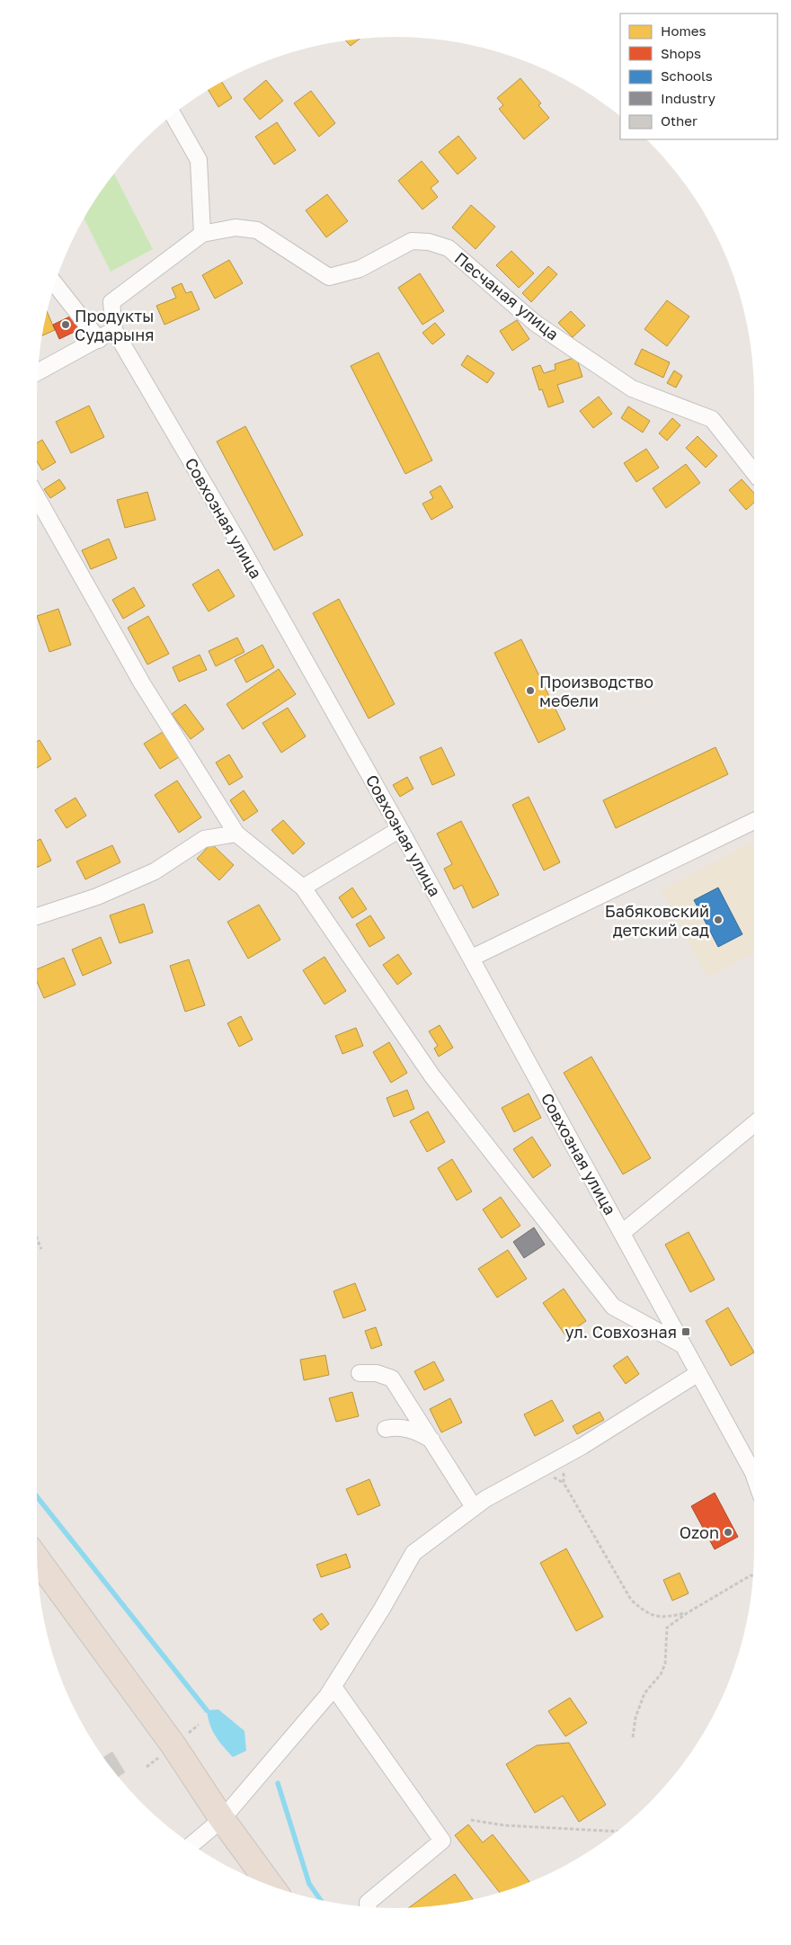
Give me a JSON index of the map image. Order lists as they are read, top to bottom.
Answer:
{
  "streets": {
    "street": ["Песчаная улица", "Совхозная улица"]
  },
  "places": {
    "other": [
      "Продукты Сударыня",
      "Производство мебели",
      "Бабяковский детский сад",
      "Ozon"
    ],
    "transit": ["ул. Совхозная"]
  },
  "legend": [
    "Homes",
    "Shops",
    "Schools",
    "Industry",
    "Other"
  ]
}
